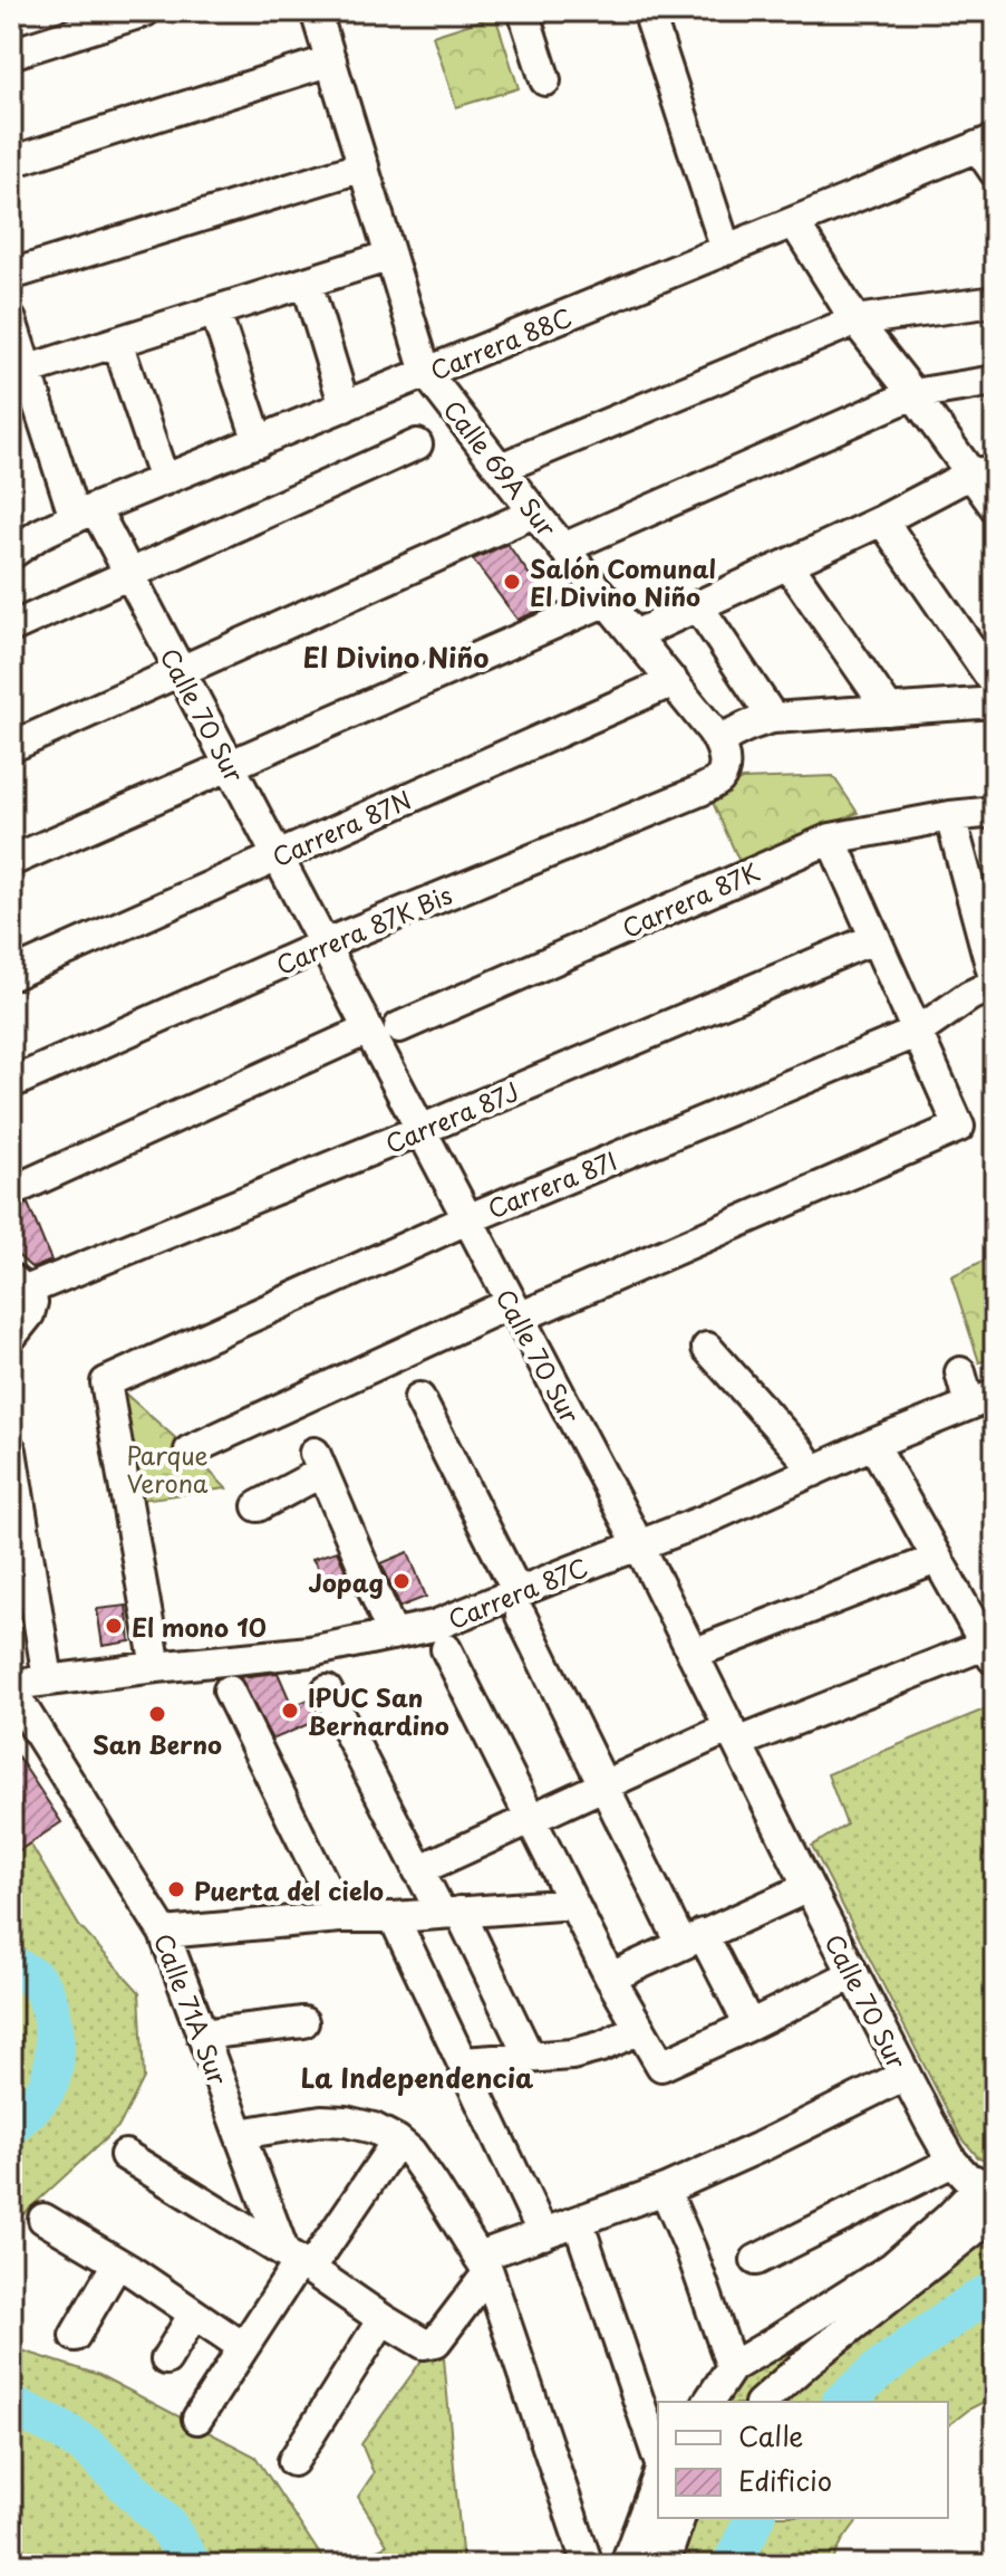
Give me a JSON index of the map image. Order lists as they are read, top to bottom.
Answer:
{
  "streets": {
    "street": [
      "Carrera 88C",
      "Calle 69A Sur",
      "Calle 70 Sur",
      "Carrera 87N",
      "Carrera 87K",
      "Carrera 87K Bis",
      "Carrera 87J",
      "Carrera 87I",
      "Carrera 87C",
      "Calle 71A Sur"
    ]
  },
  "crossings": [
    ["Carrera 88C", "Calle 69A Sur"],
    ["Carrera 88C", "Calle 70 Sur"],
    ["Calle 69A Sur", "Carrera 87N"],
    ["Calle 69A Sur", "Carrera 87K Bis"],
    ["Calle 70 Sur", "Carrera 87N"],
    ["Calle 70 Sur", "Carrera 87K Bis"],
    ["Calle 70 Sur", "Carrera 87J"],
    ["Calle 70 Sur", "Carrera 87I"],
    ["Calle 70 Sur", "Carrera 87C"],
    ["Carrera 87I", "Carrera 87C"],
    ["Carrera 87C", "Calle 71A Sur"]
  ],
  "districts": ["El Divino Niño", "La Independencia"],
  "parks": ["Parque Verona"],
  "places": [
    "Salón Comunal El Divino Niño",
    "Jopag",
    "El mono 10",
    "IPUC San Bernardino",
    "San Berno",
    "Puerta del cielo"
  ],
  "legend": ["Calle", "Edificio"]
}
